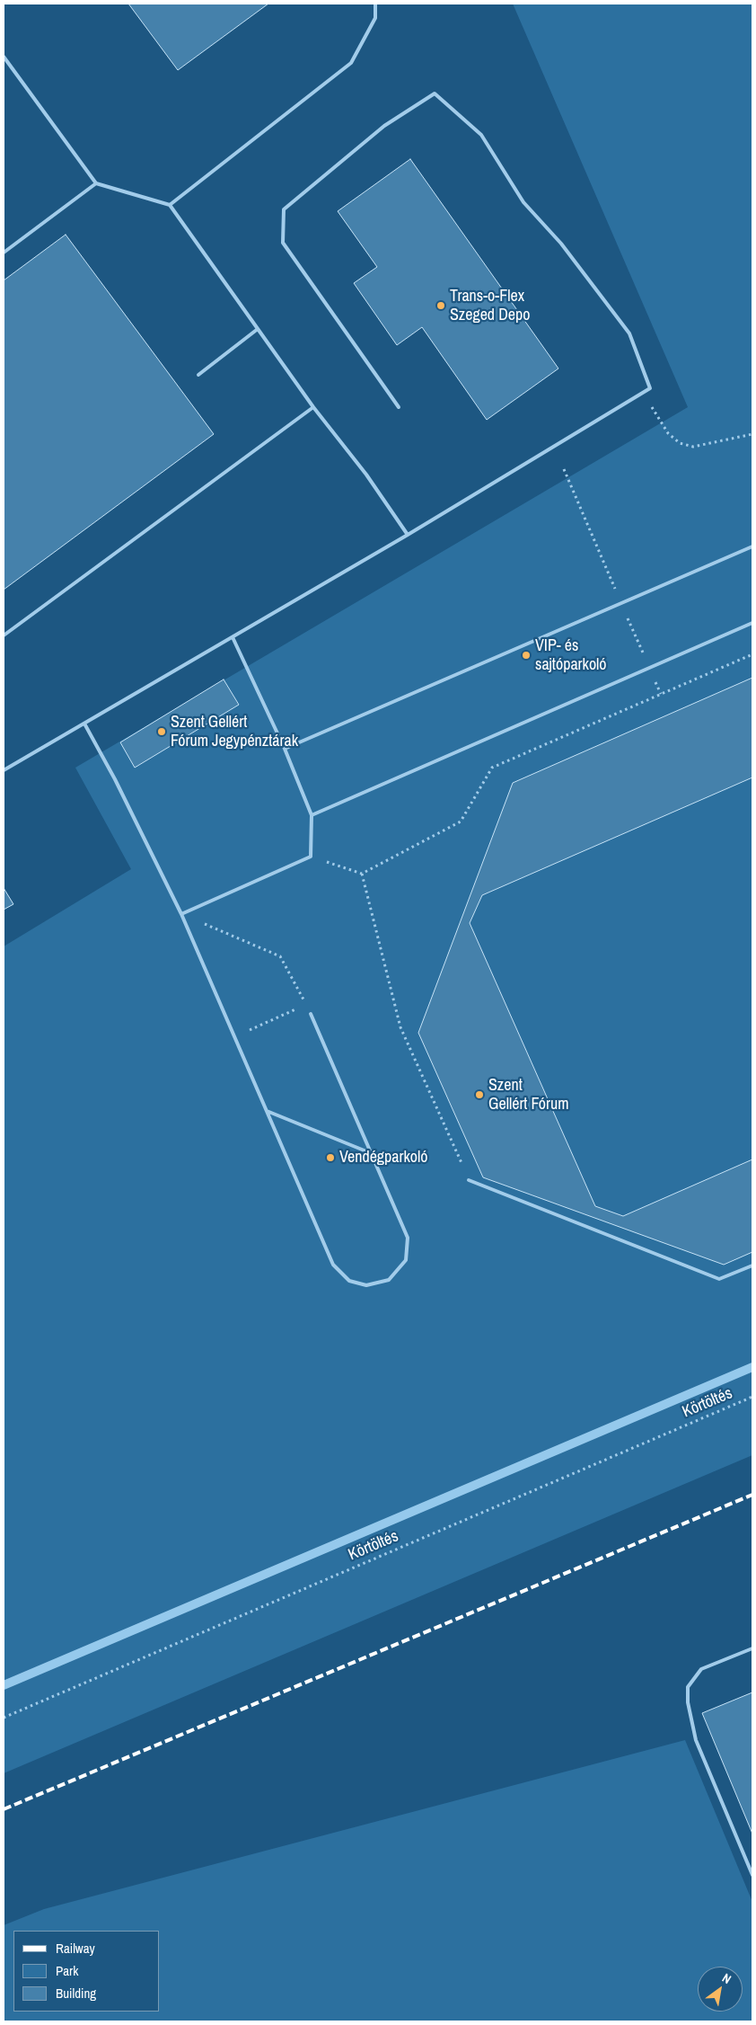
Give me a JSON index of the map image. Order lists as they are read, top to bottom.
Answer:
{
  "streets": {
    "path": ["Körtöltés"]
  },
  "places": [
    "Trans-o-Flex Szeged Depo",
    "VIP- és sajtóparkoló",
    "Szent Gellért Fórum Jegypénztárak",
    "Szent Gellért Fórum",
    "Vendégparkoló"
  ],
  "legend": ["Railway", "Park", "Building"],
  "north": "top right"
}
